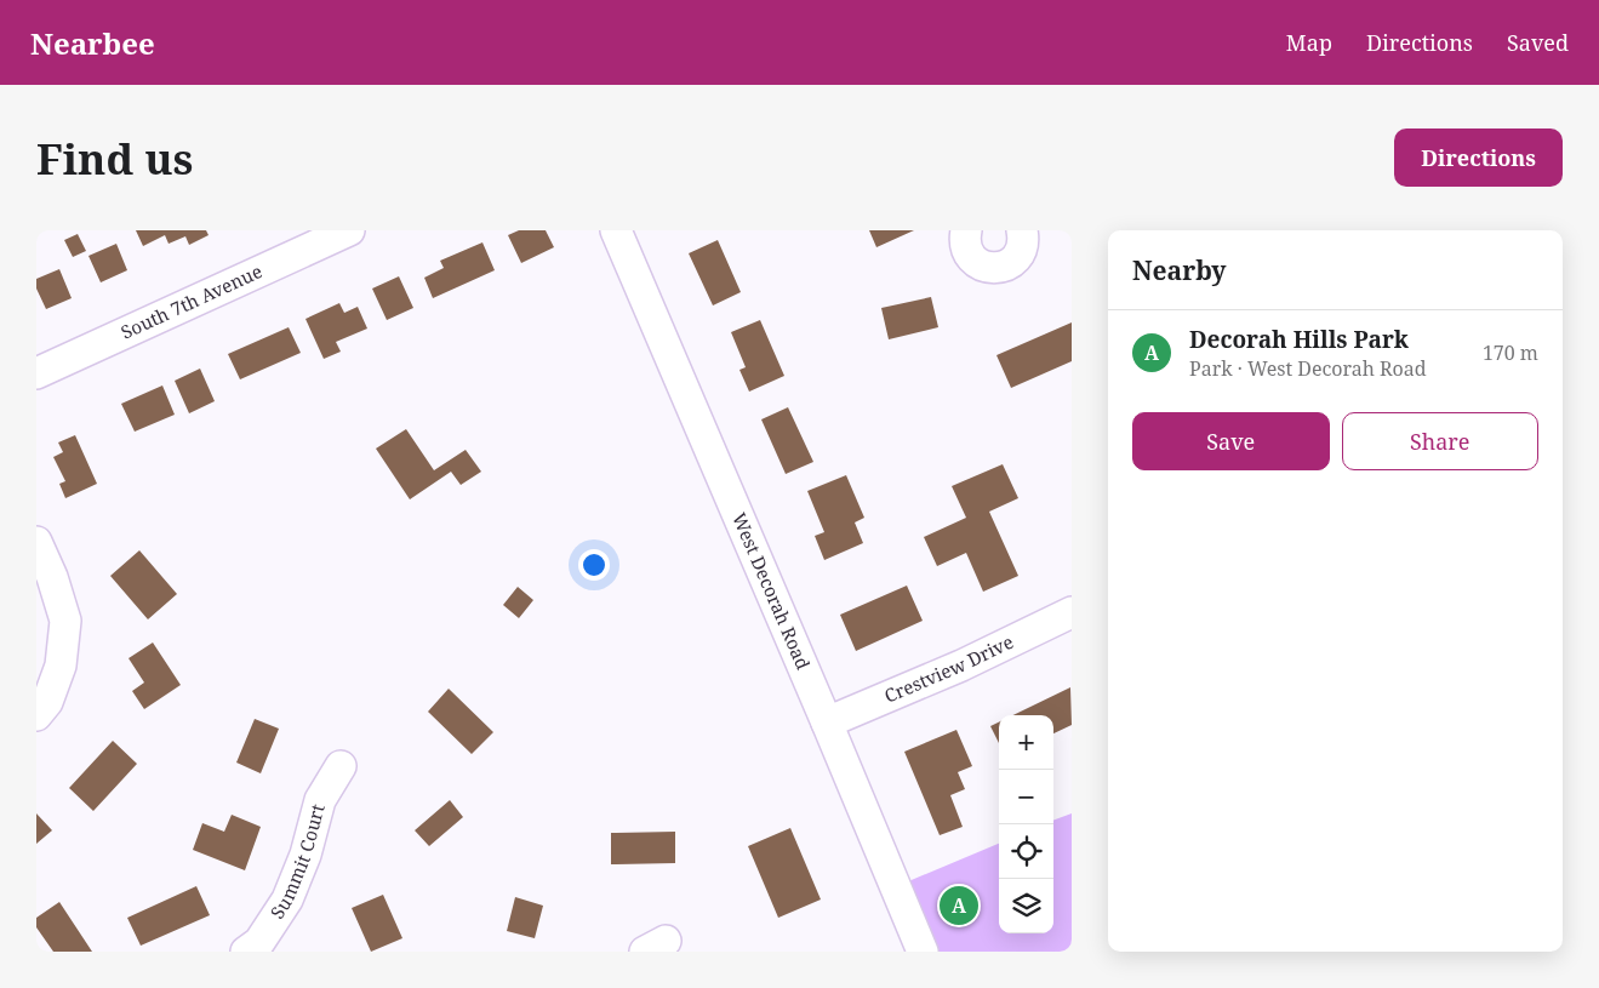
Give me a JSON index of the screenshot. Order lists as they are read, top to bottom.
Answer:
{
  "streets": {
    "street": [
      "South 7th Avenue",
      "West Decorah Road",
      "Crestview Drive",
      "Summit Court"
    ]
  },
  "crossings": [
    ["West Decorah Road", "Crestview Drive"]
  ],
  "page": {
    "header": "Nearbee",
    "nav": ["Map", "Directions", "Saved"],
    "buttons": [
      "Directions",
      ["Save", "Share"]
    ],
    "title": "Find us",
    "heading": "Nearby",
    "list": [
      {
        "mark": "A",
        "name": "Decorah Hills Park",
        "note": "Park · West Decorah Road",
        "value": "170 m"
      }
    ],
    "map_buttons": ["+", "−"],
    "pins": "A"
  }
}
